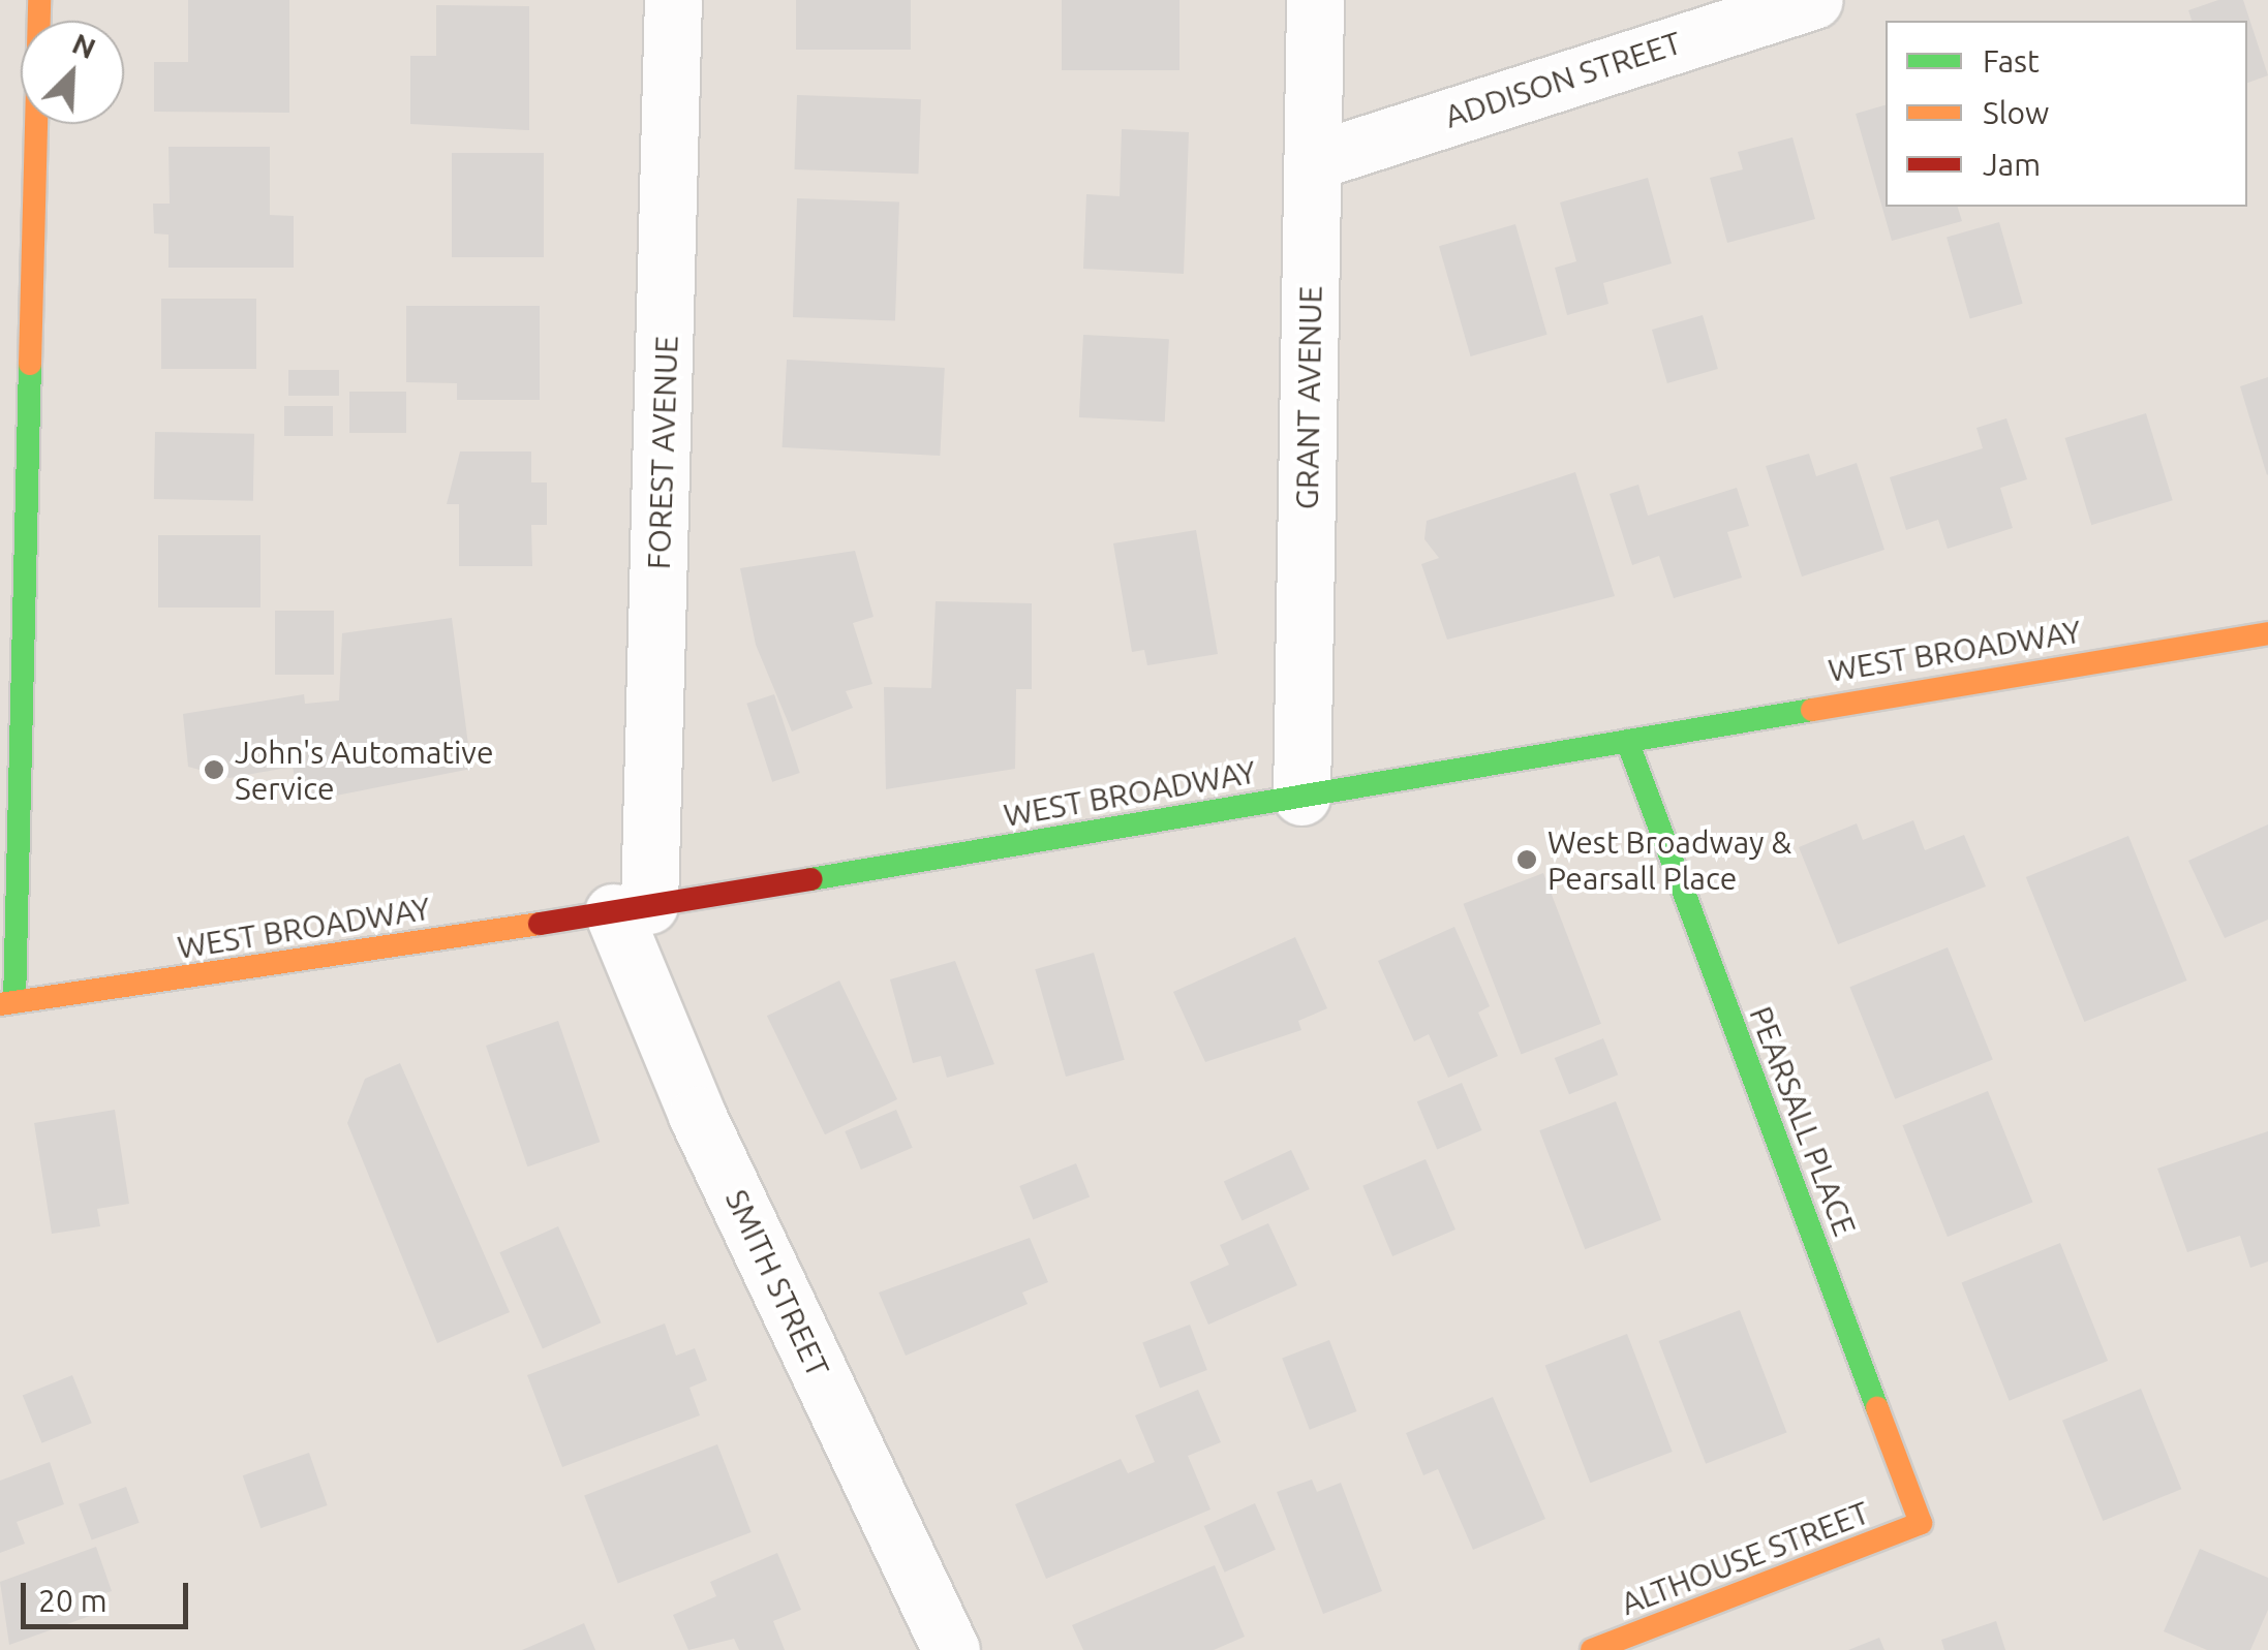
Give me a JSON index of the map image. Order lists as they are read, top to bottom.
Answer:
{
  "streets": {
    "main road": ["WEST BROADWAY", "PEARSALL PLACE", "ALTHOUSE STREET"],
    "street": [
      "ADDISON STREET",
      "GRANT AVENUE",
      "FOREST AVENUE",
      "SMITH STREET"
    ]
  },
  "crossings": [
    ["ADDISON STREET", "GRANT AVENUE"],
    ["GRANT AVENUE", "WEST BROADWAY"],
    ["FOREST AVENUE", "WEST BROADWAY"],
    ["FOREST AVENUE", "SMITH STREET"],
    ["WEST BROADWAY", "PEARSALL PLACE"],
    ["WEST BROADWAY", "SMITH STREET"],
    ["PEARSALL PLACE", "ALTHOUSE STREET"]
  ],
  "places": ["John's Automative Service", "West Broadway & Pearsall Place"],
  "legend": ["Fast", "Slow", "Jam"],
  "scale_bar": "20 m",
  "north": "top right"
}
